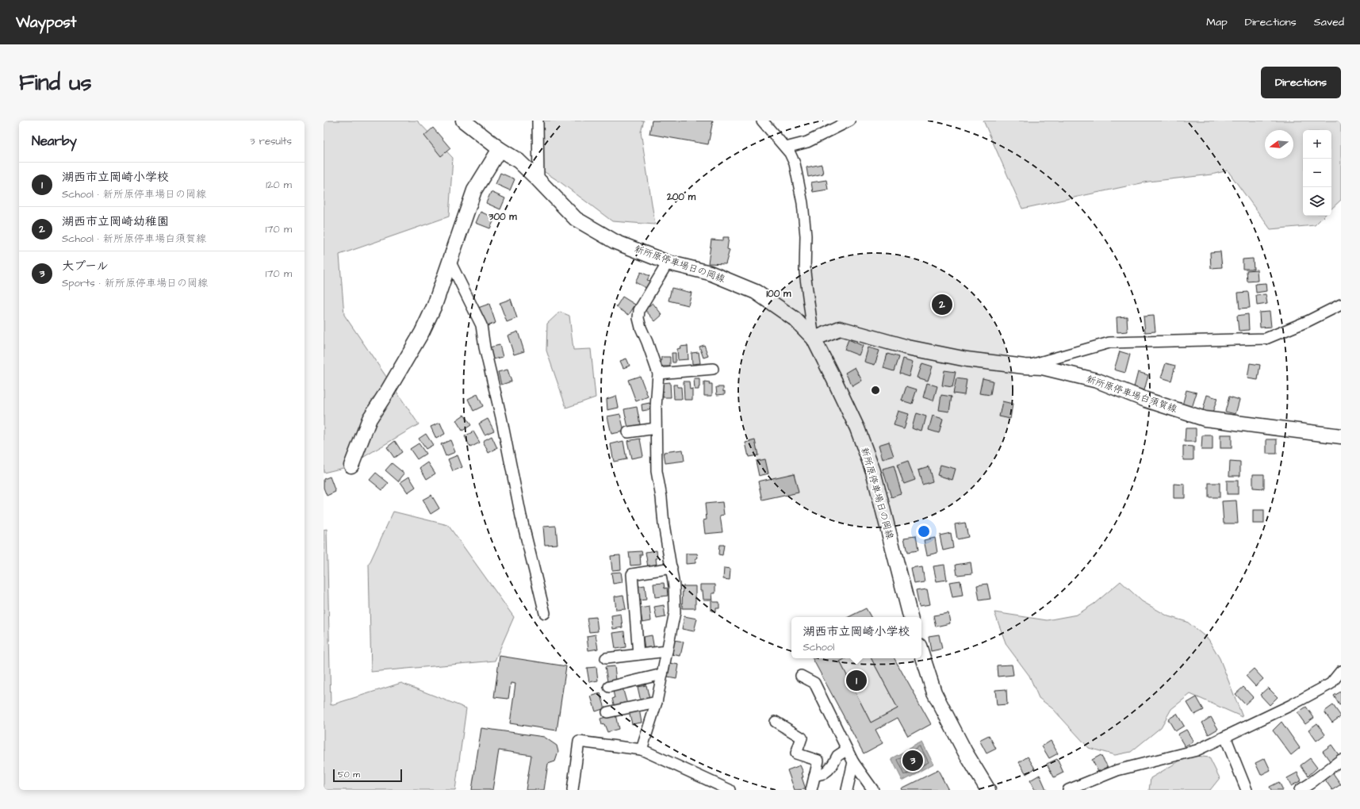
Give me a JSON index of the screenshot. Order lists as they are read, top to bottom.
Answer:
{
  "streets": {
    "main road": ["新所原停車場日の岡線", "新所原停車場白須賀線"]
  },
  "crossings": [
    ["新所原停車場日の岡線", "新所原停車場白須賀線"]
  ],
  "scale_bar": "50 m",
  "north": "left",
  "page": {
    "header": "Waypost",
    "nav": ["Map", "Directions", "Saved"],
    "buttons": "Directions",
    "title": "Find us",
    "heading": ["Nearby", "3 results"],
    "map_buttons": ["+", "−"],
    "list": [
      {
        "mark": "1",
        "name": "湖西市立岡崎小学校",
        "note": "School · 新所原停車場日の岡線",
        "value": "120 m"
      },
      {
        "mark": "2",
        "name": "湖西市立岡崎幼稚園",
        "note": "School · 新所原停車場白須賀線",
        "value": "170 m"
      },
      {
        "mark": "3",
        "name": "大プール",
        "note": "Sports · 新所原停車場日の岡線",
        "value": "170 m"
      }
    ],
    "pins": ["2", "1", "3"],
    "popup": ["湖西市立岡崎小学校", "School"],
    "scale": "50 m"
  },
  "rings": ["200 m", "300 m", "100 m"]
}
